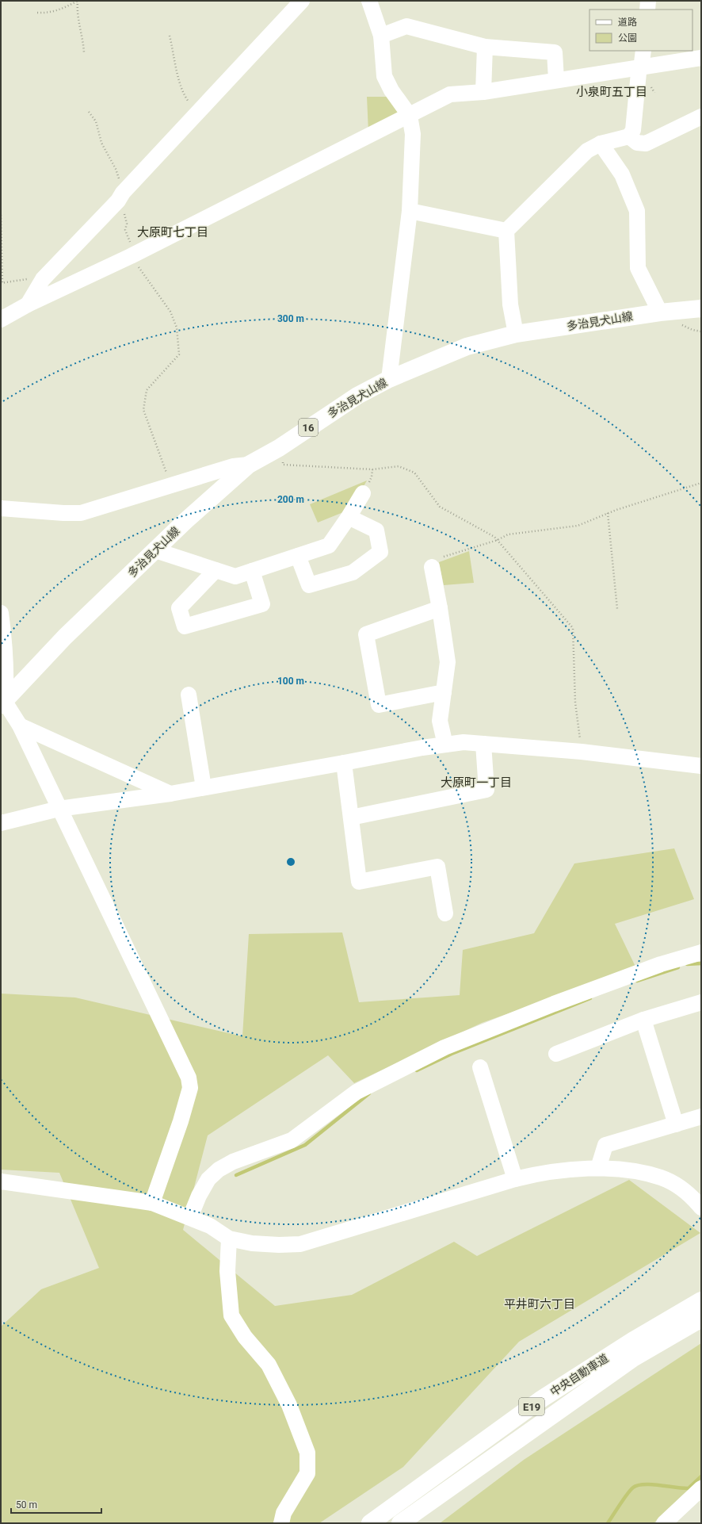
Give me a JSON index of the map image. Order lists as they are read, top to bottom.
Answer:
{
  "streets": {
    "main road": [
      "多治見犬山線",
      "16",
      "中央自動車道",
      "E19"
    ]
  },
  "districts": [
    "小泉町五丁目",
    "大原町七丁目",
    "大原町一丁目",
    "平井町六丁目"
  ],
  "legend": ["道路", "公園"],
  "scale_bar": "50 m",
  "rings": ["300 m", "200 m", "100 m"]
}
